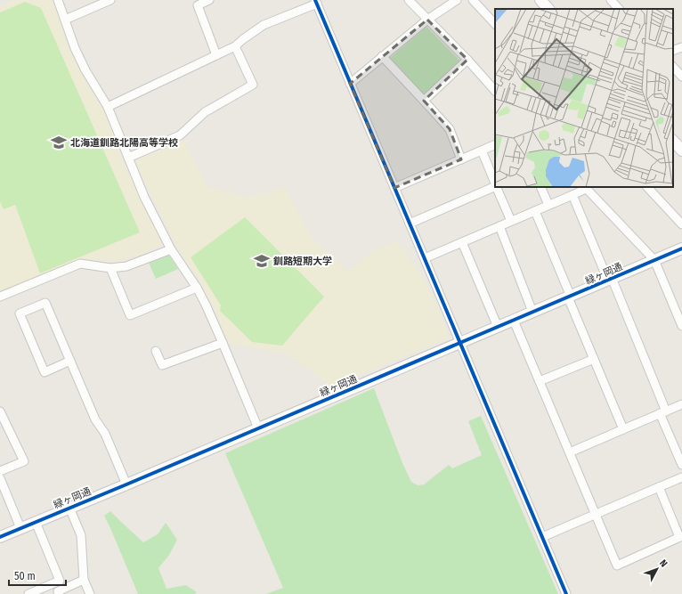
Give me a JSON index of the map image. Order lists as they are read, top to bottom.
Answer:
{
  "streets": {
    "street": ["緑ヶ岡通"]
  },
  "places": {
    "school or university": ["北海道釧路北陽高等学校", "釧路短期大学"]
  },
  "scale_bar": "50 m",
  "north": "top right"
}
